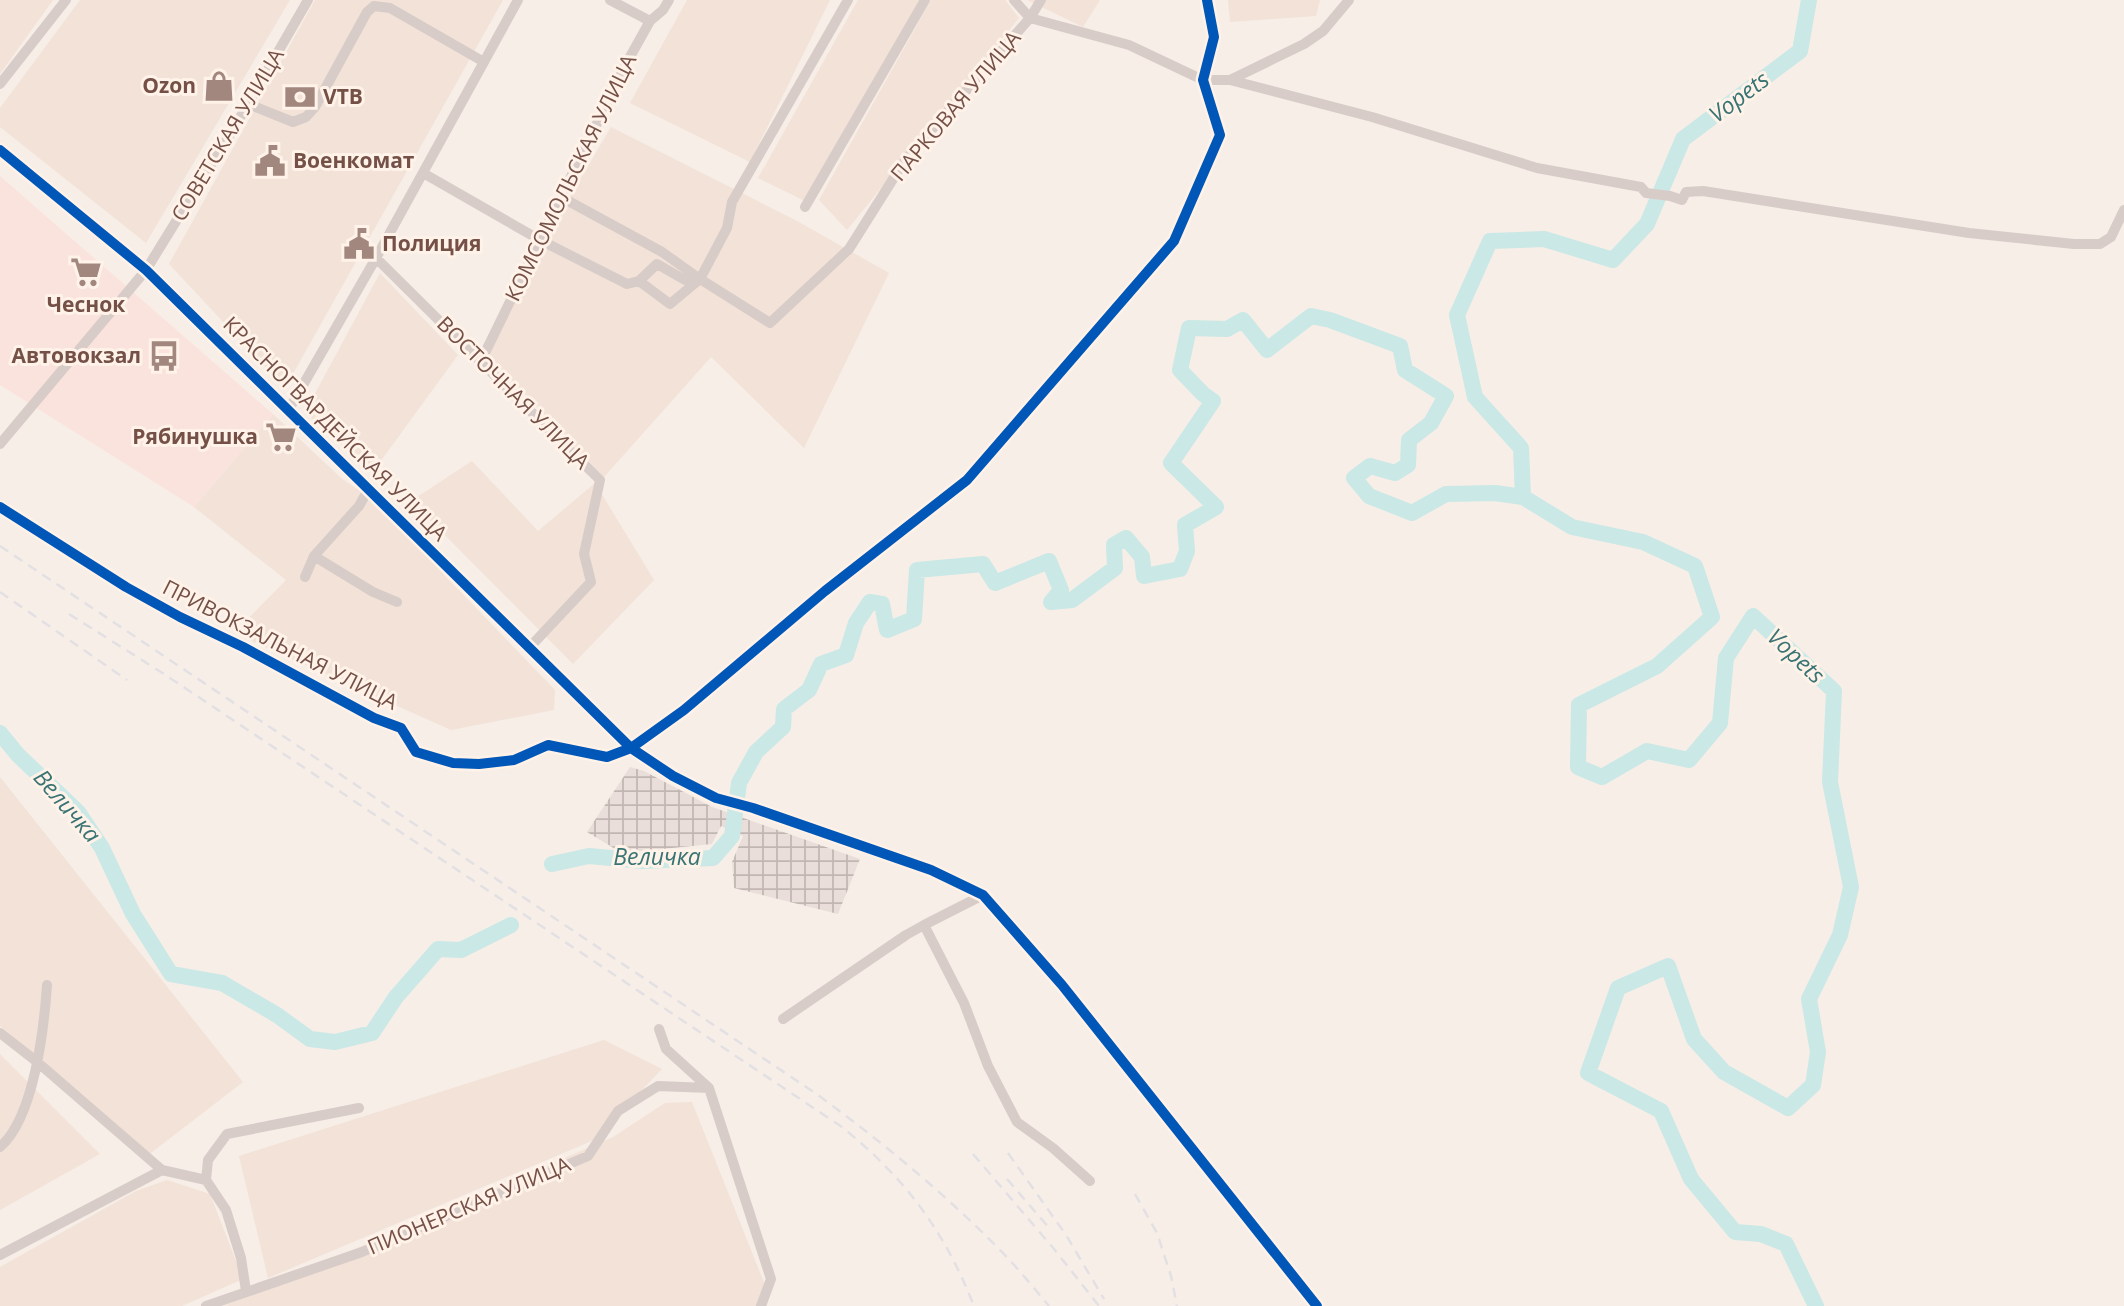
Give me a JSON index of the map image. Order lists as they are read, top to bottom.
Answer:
{
  "streets": {
    "street": [
      "ПАРКОВАЯ УЛИЦА",
      "СОВЕТСКАЯ УЛИЦА",
      "КОМСОМОЛЬСКАЯ УЛИЦА",
      "ВОСТОЧНАЯ УЛИЦА",
      "КРАСНОГВАРДЕЙСКАЯ УЛИЦА",
      "ПРИВОКЗАЛЬНАЯ УЛИЦА",
      "ПИОНЕРСКАЯ УЛИЦА"
    ]
  },
  "crossings": [
    ["СОВЕТСКАЯ УЛИЦА", "КРАСНОГВАРДЕЙСКАЯ УЛИЦА"],
    ["КОМСОМОЛЬСКАЯ УЛИЦА", "ВОСТОЧНАЯ УЛИЦА"],
    ["ВОСТОЧНАЯ УЛИЦА", "КРАСНОГВАРДЕЙСКАЯ УЛИЦА"],
    ["КРАСНОГВАРДЕЙСКАЯ УЛИЦА", "ПРИВОКЗАЛЬНАЯ УЛИЦА"]
  ],
  "water": ["Vopets", "Величка"],
  "places": {
    "shop": ["Ozon"],
    "bank": ["VTB"],
    "public building": ["Военкомат", "Полиция"],
    "supermarket": ["Чеснок", "Рябинушка"],
    "bus stop": ["Автовокзал"]
  }
}
